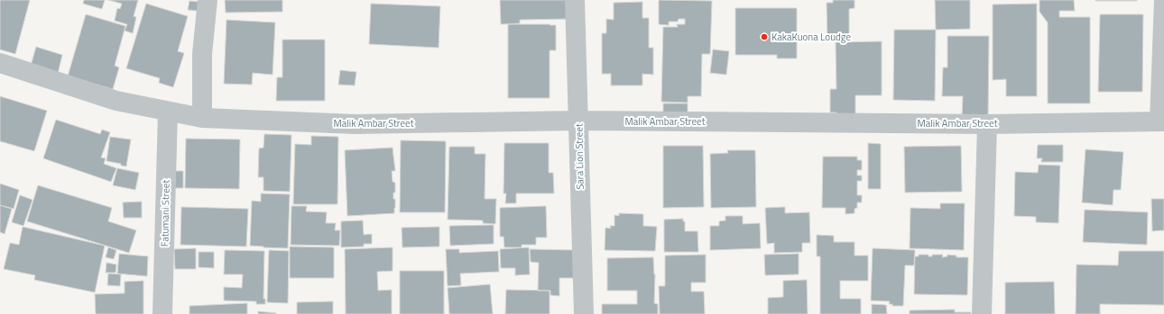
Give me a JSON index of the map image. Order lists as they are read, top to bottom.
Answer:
{
  "streets": {
    "street": ["Malik Ambar Street", "Sara Lion Street", "Fatumani Street"]
  },
  "crossings": [
    ["Malik Ambar Street", "Sara Lion Street"],
    ["Malik Ambar Street", "Fatumani Street"]
  ],
  "places": ["KakaKuona Loudge"]
}
